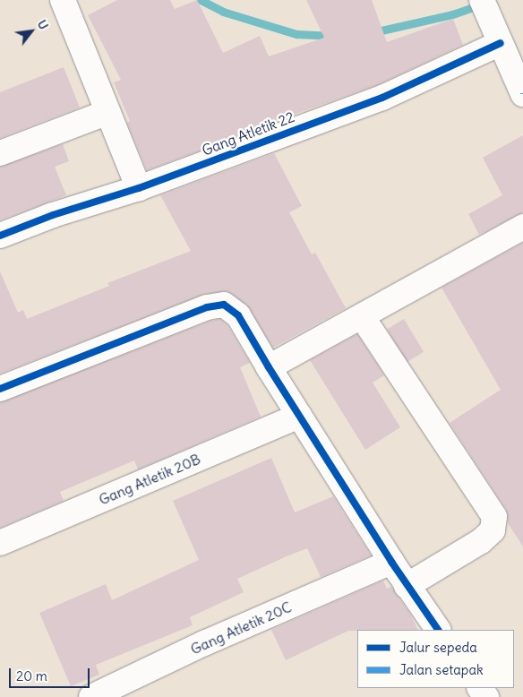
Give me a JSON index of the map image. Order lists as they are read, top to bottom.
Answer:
{
  "streets": {
    "street": ["Gang Atletik 22", "Gang Atletik 20B", "Gang Atletik 20C"]
  },
  "legend": ["Jalur sepeda", "Jalan setapak"],
  "scale_bar": "20 m",
  "north": "top right"
}
